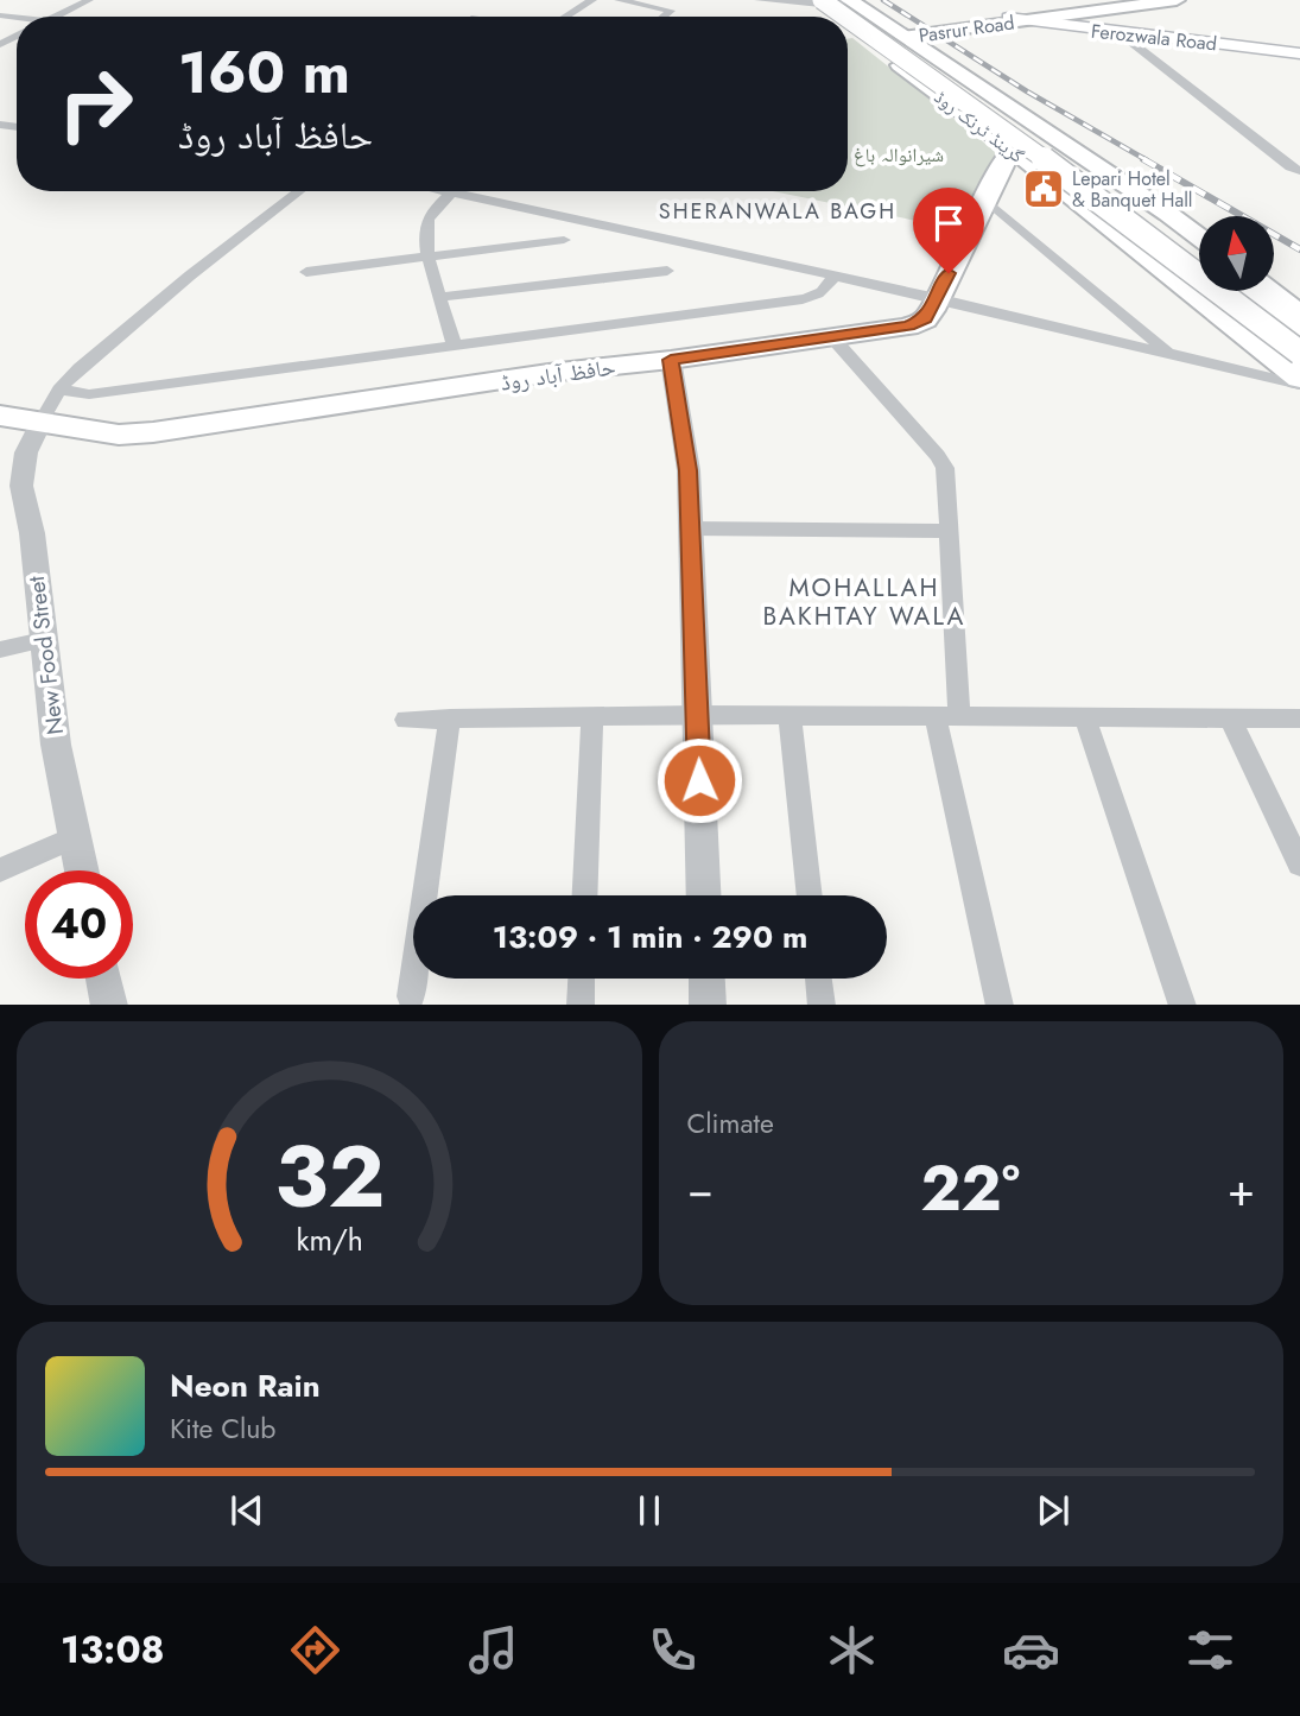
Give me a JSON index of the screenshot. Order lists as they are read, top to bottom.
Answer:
{
  "streets": {
    "highway": ["گرینڈ ٹرنک روڈ"],
    "main road": ["Pasrur Road", "Ferozwala Road", "حافظ آباد روڈ"],
    "street": ["New Food Street"]
  },
  "crossings": [
    ["Pasrur Road", "Ferozwala Road"],
    ["Pasrur Road", "گرینڈ ٹرنک روڈ"],
    ["گرینڈ ٹرنک روڈ", "حافظ آباد روڈ"],
    ["حافظ آباد روڈ", "New Food Street"]
  ],
  "districts": ["SHERANWALA BAGH", "MOHALLAH BAKHTAY WALA"],
  "parks": ["شیرانوالہ باغ"],
  "places": {
    "public building": ["Lepari Hotel & Banquet Hall"]
  },
  "north": "top",
  "page": {
    "turn": ["160 m", "حافظ آباد روڈ"],
    "limit": "40",
    "trip": "13:09 · 1 min · 290 m",
    "tile": "Climate",
    "heat": ["−", "22°", "+"],
    "song": ["Neon Rain", "Kite Club"],
    "tabs": "13:08",
    "gauge": ["32", "km/h"]
  }
}
